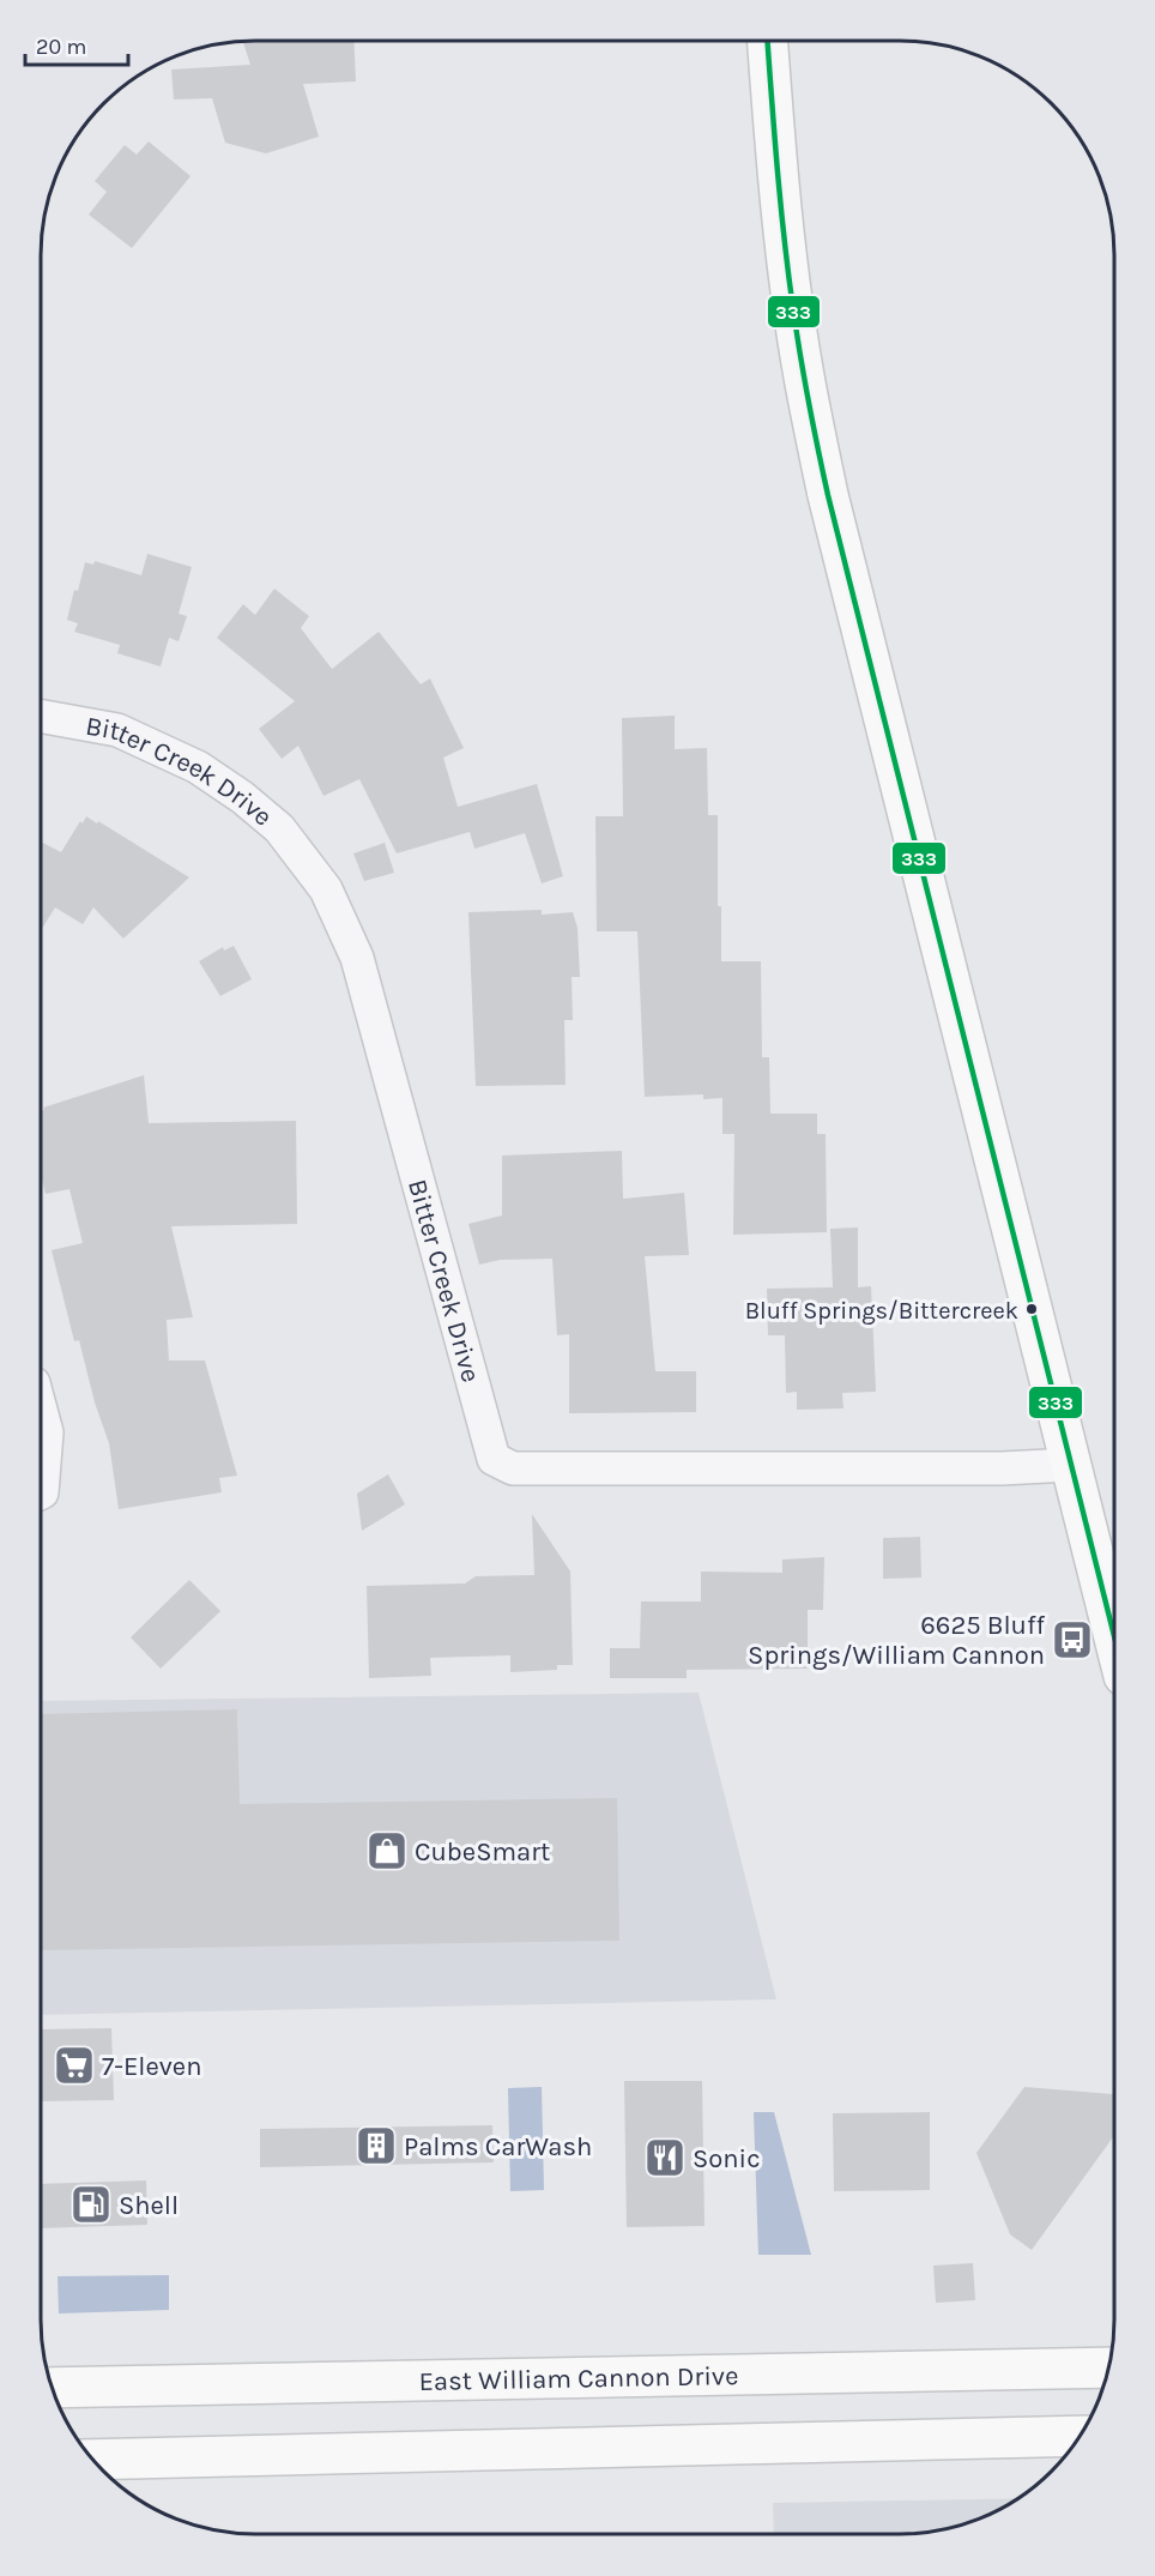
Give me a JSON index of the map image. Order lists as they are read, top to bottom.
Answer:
{
  "streets": {
    "main road": ["East William Cannon Drive"],
    "street": ["Bitter Creek Drive"]
  },
  "places": {
    "other": ["Bluff Springs/Bittercreek"],
    "bus stop": ["6625 Bluff Springs/William Cannon"],
    "shop": ["CubeSmart"],
    "supermarket": ["7-Eleven"],
    "building": ["Palms CarWash"],
    "restaurant": ["Sonic"],
    "fuel station": ["Shell"]
  },
  "lines": ["transit line 333"],
  "scale_bar": "20 m"
}
